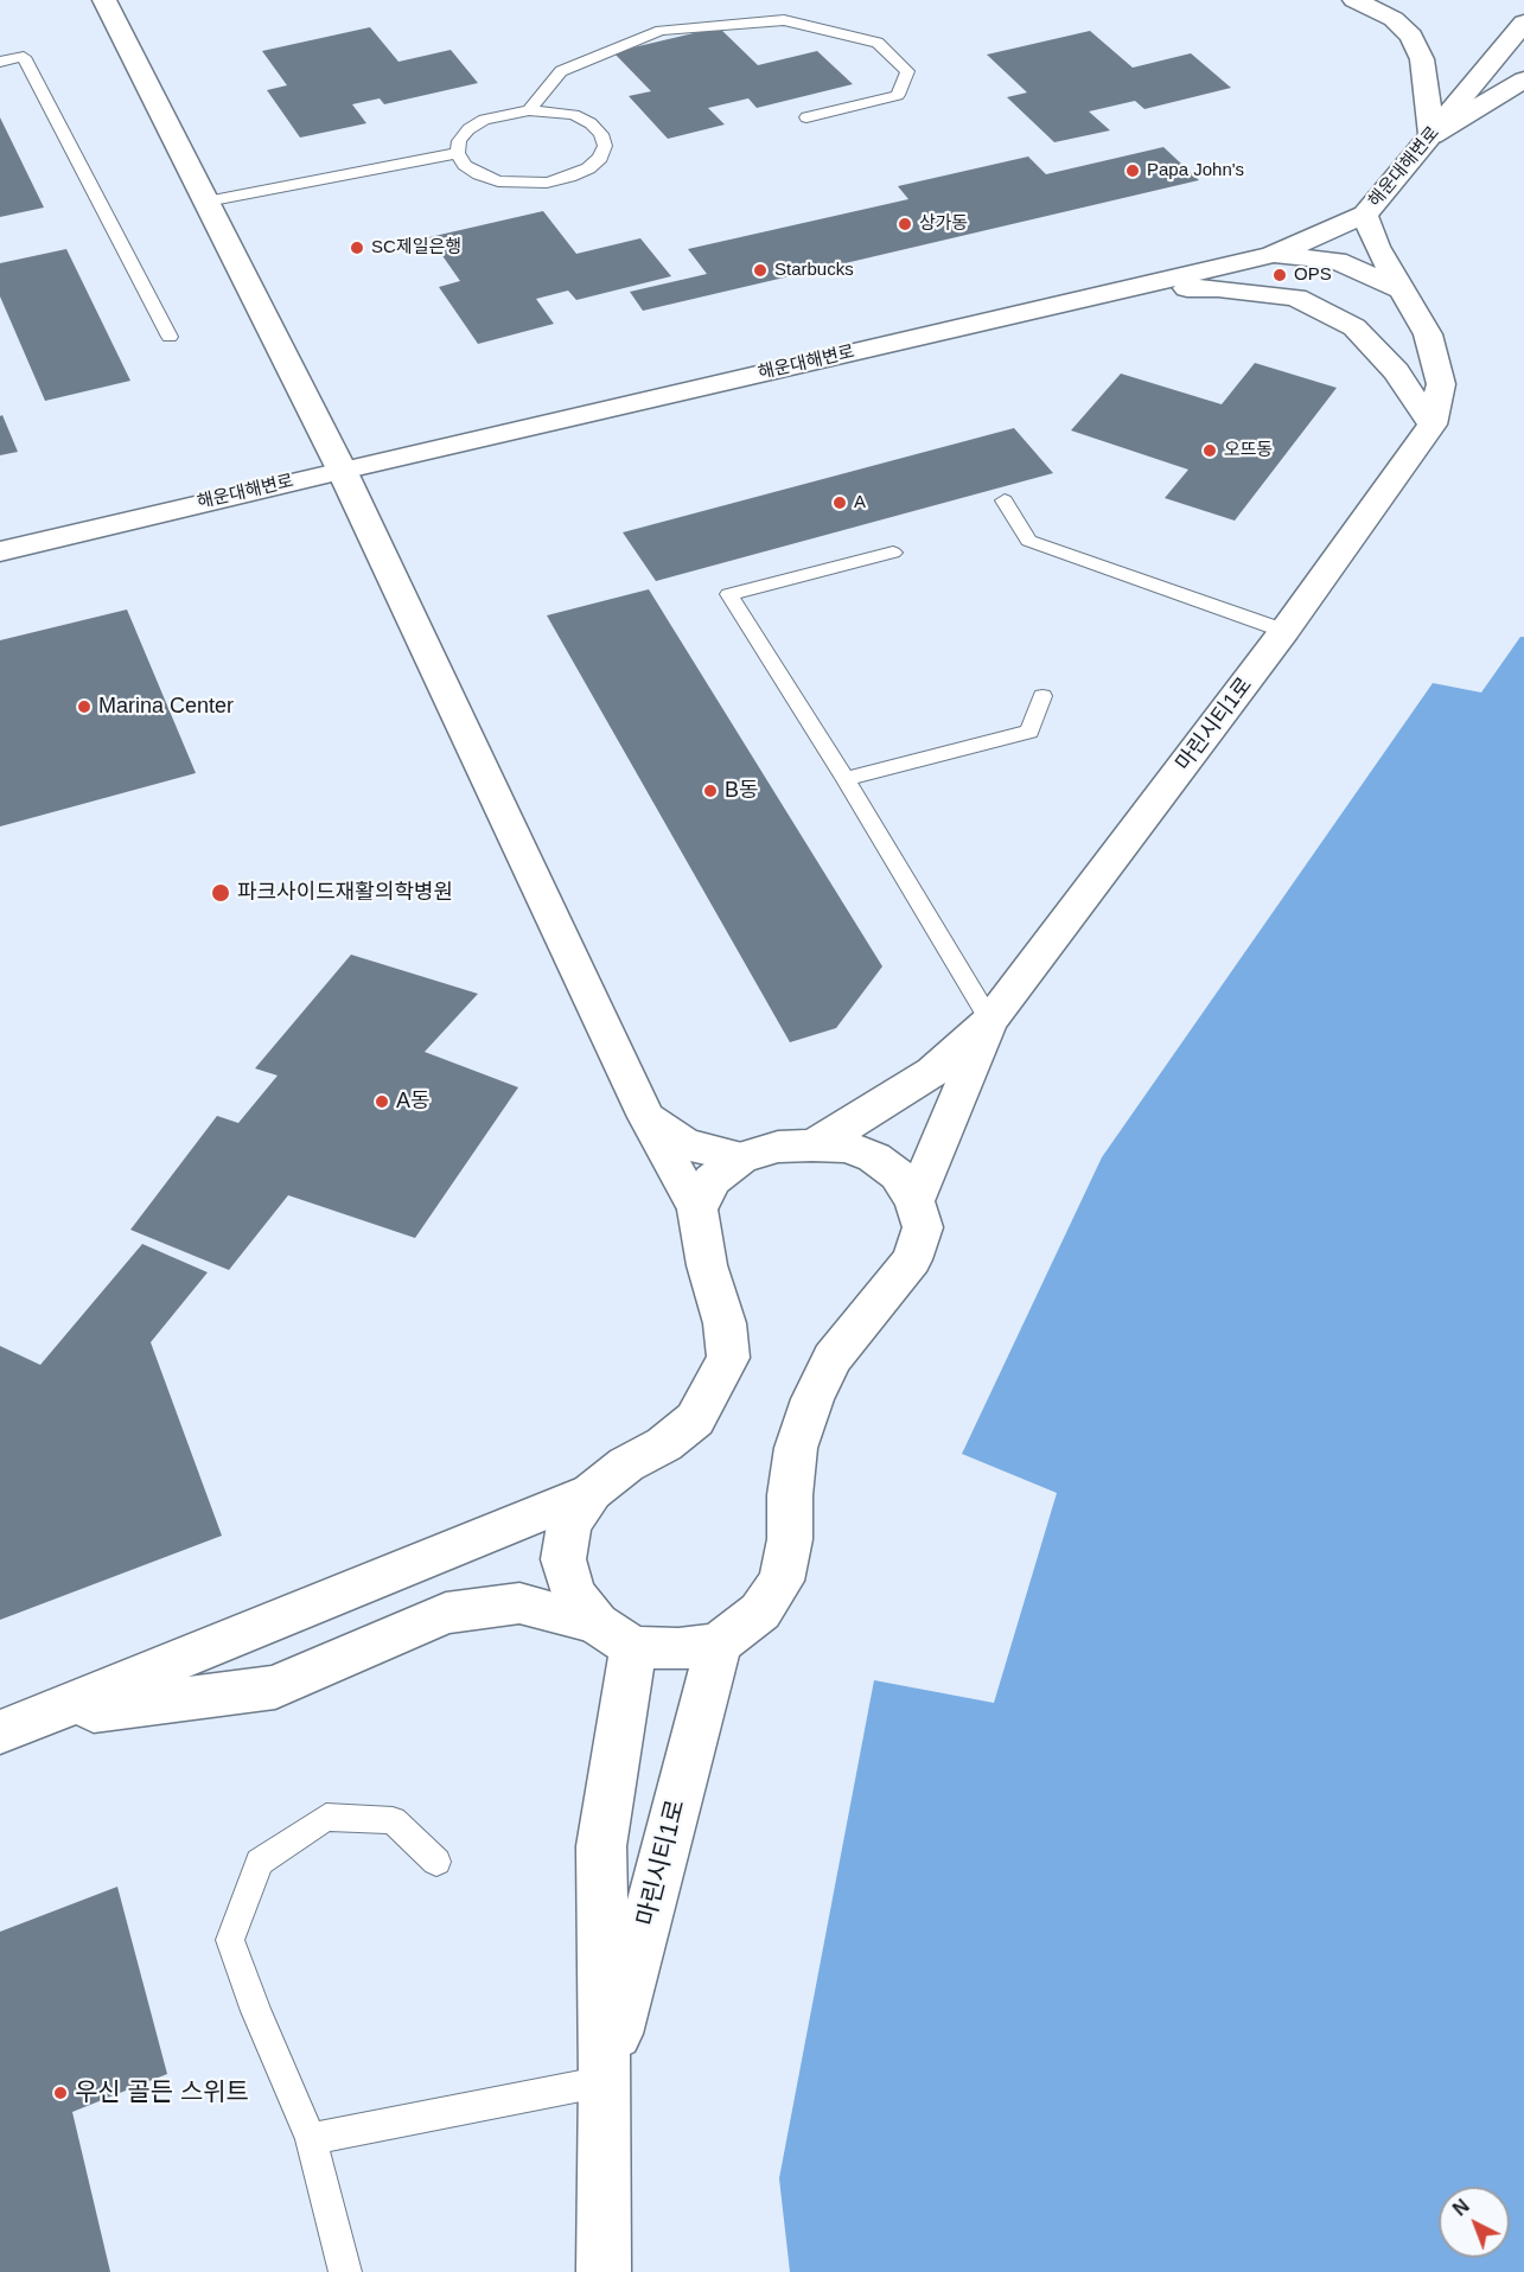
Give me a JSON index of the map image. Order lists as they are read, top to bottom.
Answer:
{
  "streets": {
    "main road": ["해운대해변로", "마린시티1로"]
  },
  "places": [
    "Papa John's",
    "상가동",
    "SC제일은행",
    "Starbucks",
    "OPS",
    "오뜨동",
    "A",
    "Marina Center",
    "B동",
    "파크사이드재활의학병원",
    "A동",
    "우신 골든 스위트"
  ],
  "north": "top left"
}
